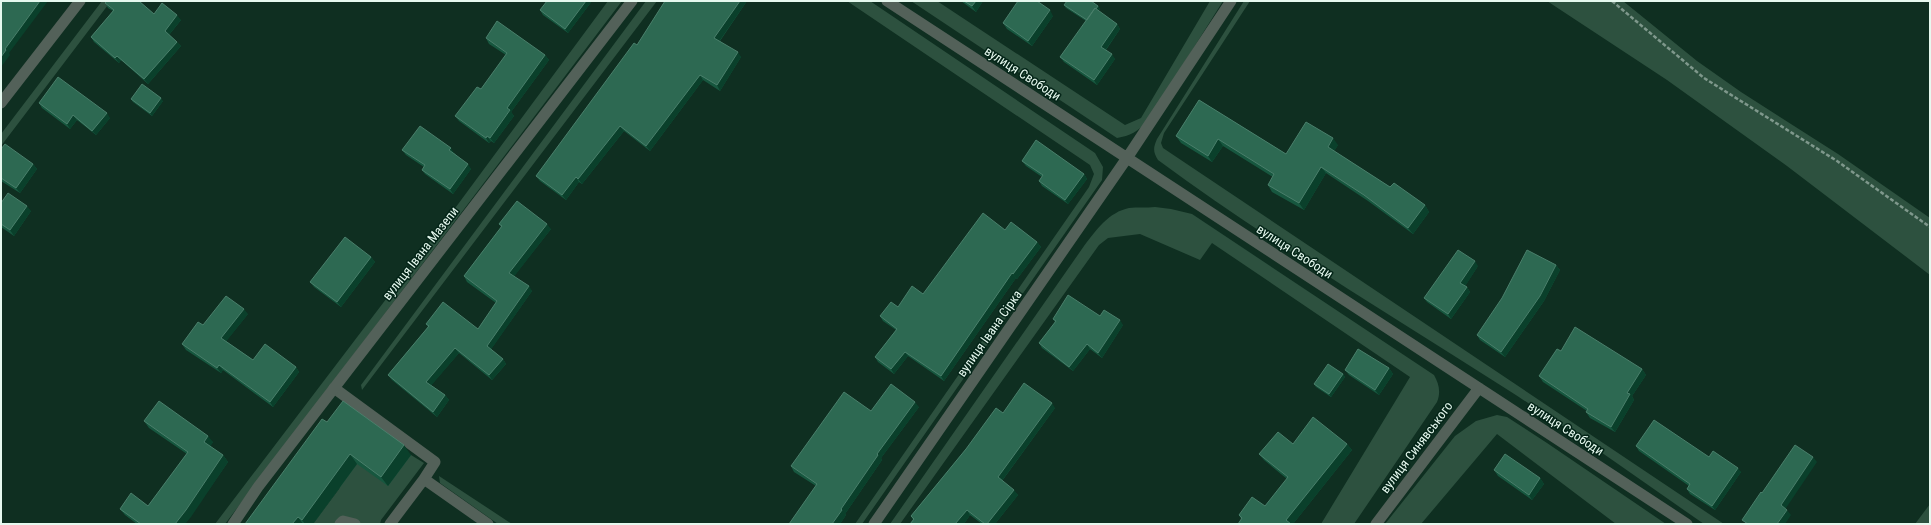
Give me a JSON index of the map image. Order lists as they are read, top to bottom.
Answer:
{
  "streets": {
    "street": [
      "вулиця Свободи",
      "вулиця Івана Мазепи",
      "вулиця Івана Сірка",
      "вулиця Синявського"
    ]
  },
  "crossings": [
    ["вулиця Свободи", "вулиця Івана Сірка"],
    ["вулиця Свободи", "вулиця Синявського"]
  ]
}
